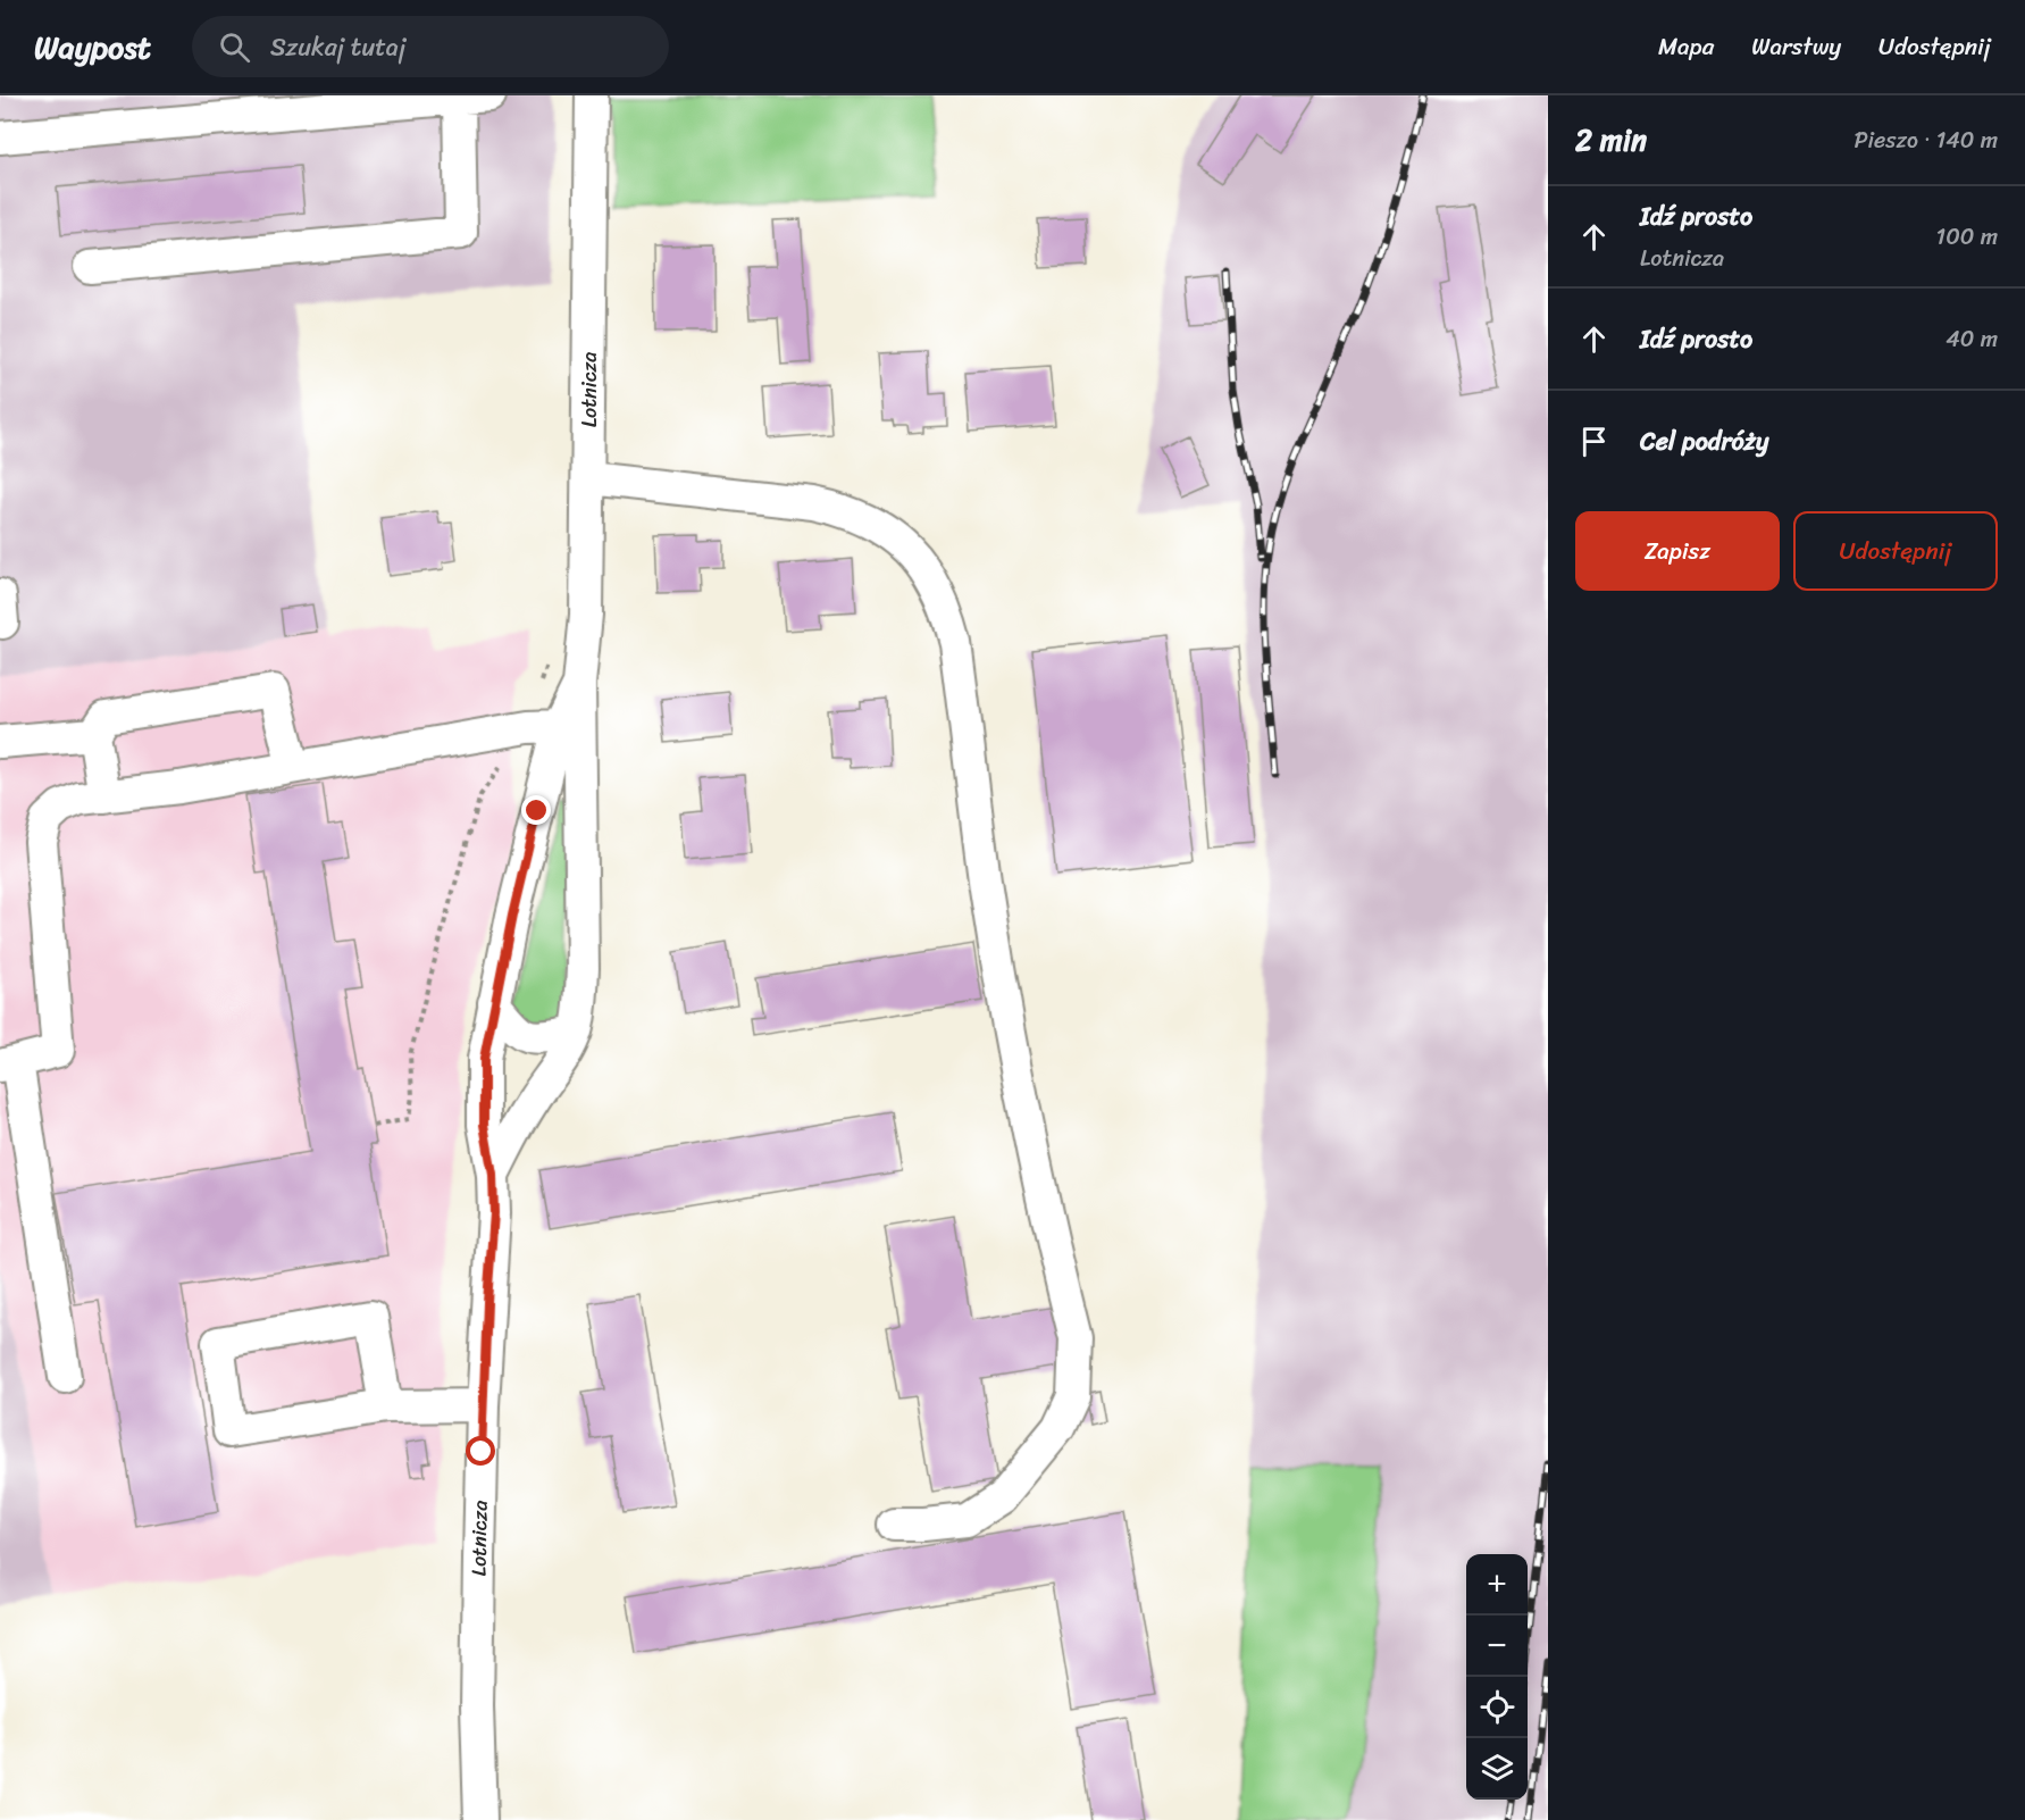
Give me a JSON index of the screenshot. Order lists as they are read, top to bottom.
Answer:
{
  "streets": {
    "street": ["Lotnicza"]
  },
  "page": {
    "header": "Waypost",
    "search": "Szukaj tutaj",
    "nav": ["Mapa", "Warstwy", "Udostępnij"],
    "heading": ["2 min", "Pieszo · 140 m"],
    "list": [
      ["Idź prosto", "Lotnicza", "100 m"],
      ["Idź prosto", "40 m"],
      "Cel podróży"
    ],
    "buttons": ["Zapisz", "Udostępnij"],
    "map_buttons": ["+", "−"]
  }
}
